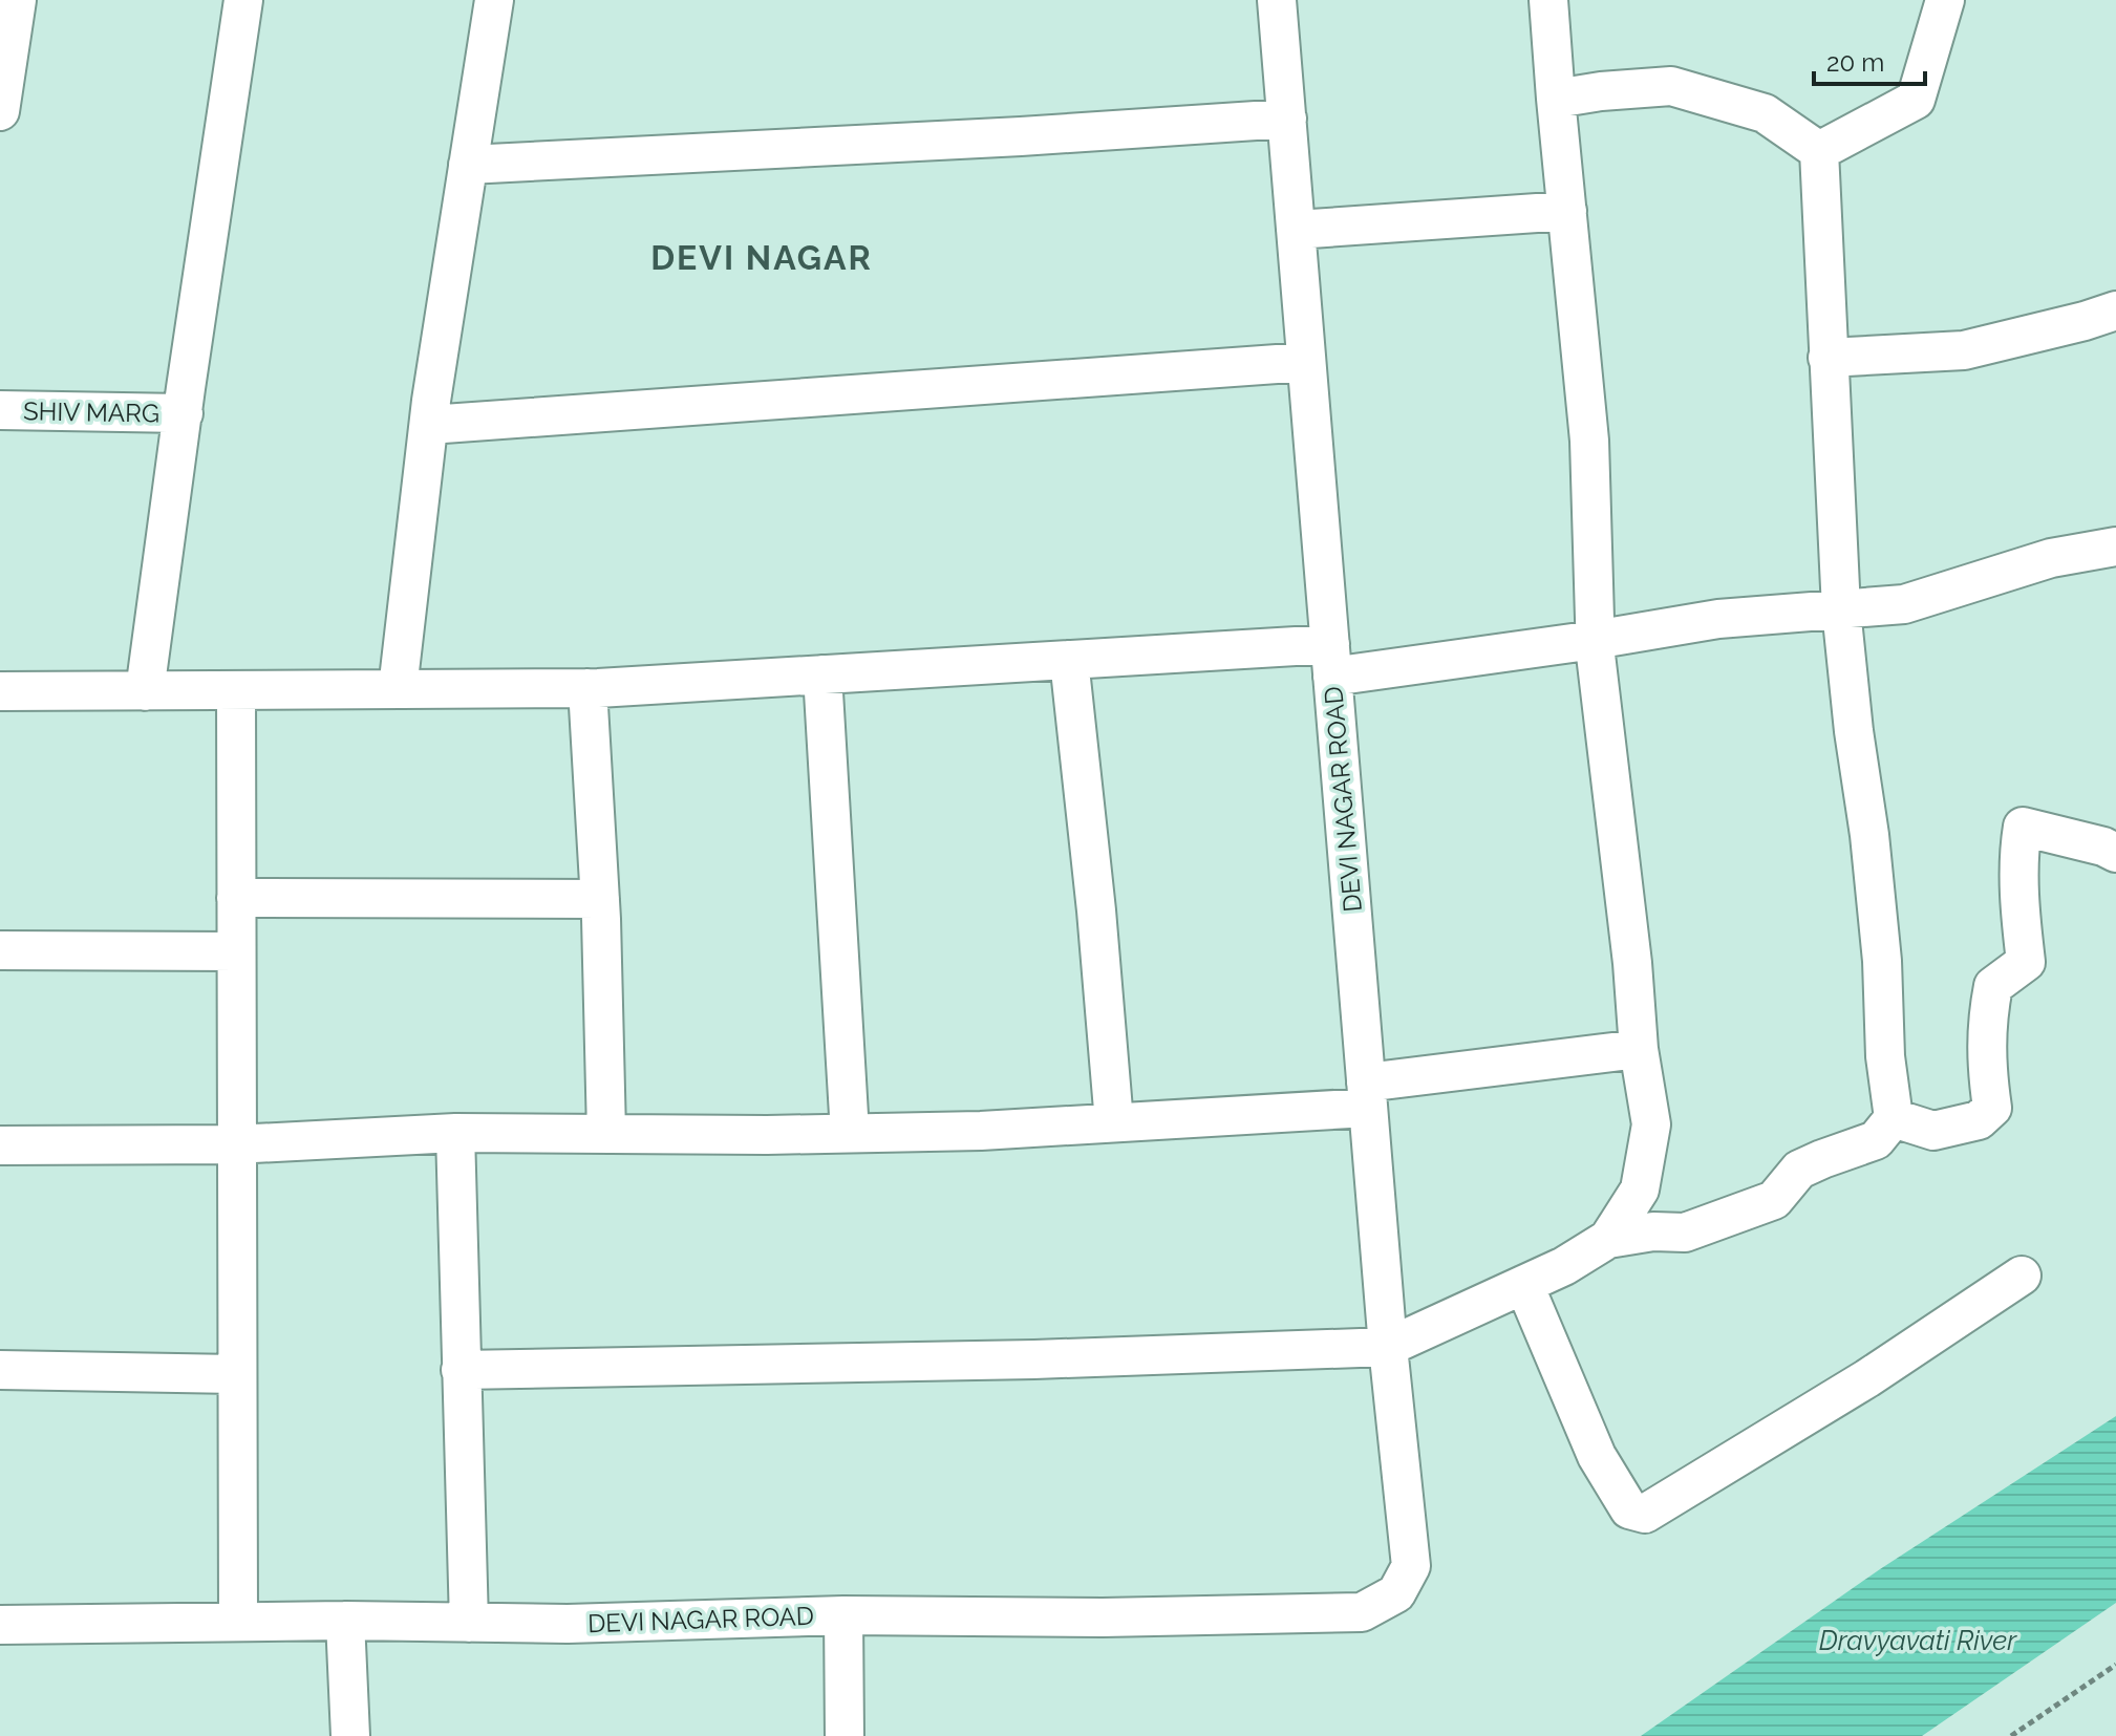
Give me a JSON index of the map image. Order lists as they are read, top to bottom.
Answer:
{
  "streets": {
    "street": ["SHIV MARG", "DEVI NAGAR ROAD"]
  },
  "districts": ["DEVI NAGAR"],
  "water": ["Dravyavati River"],
  "scale_bar": "20 m"
}
